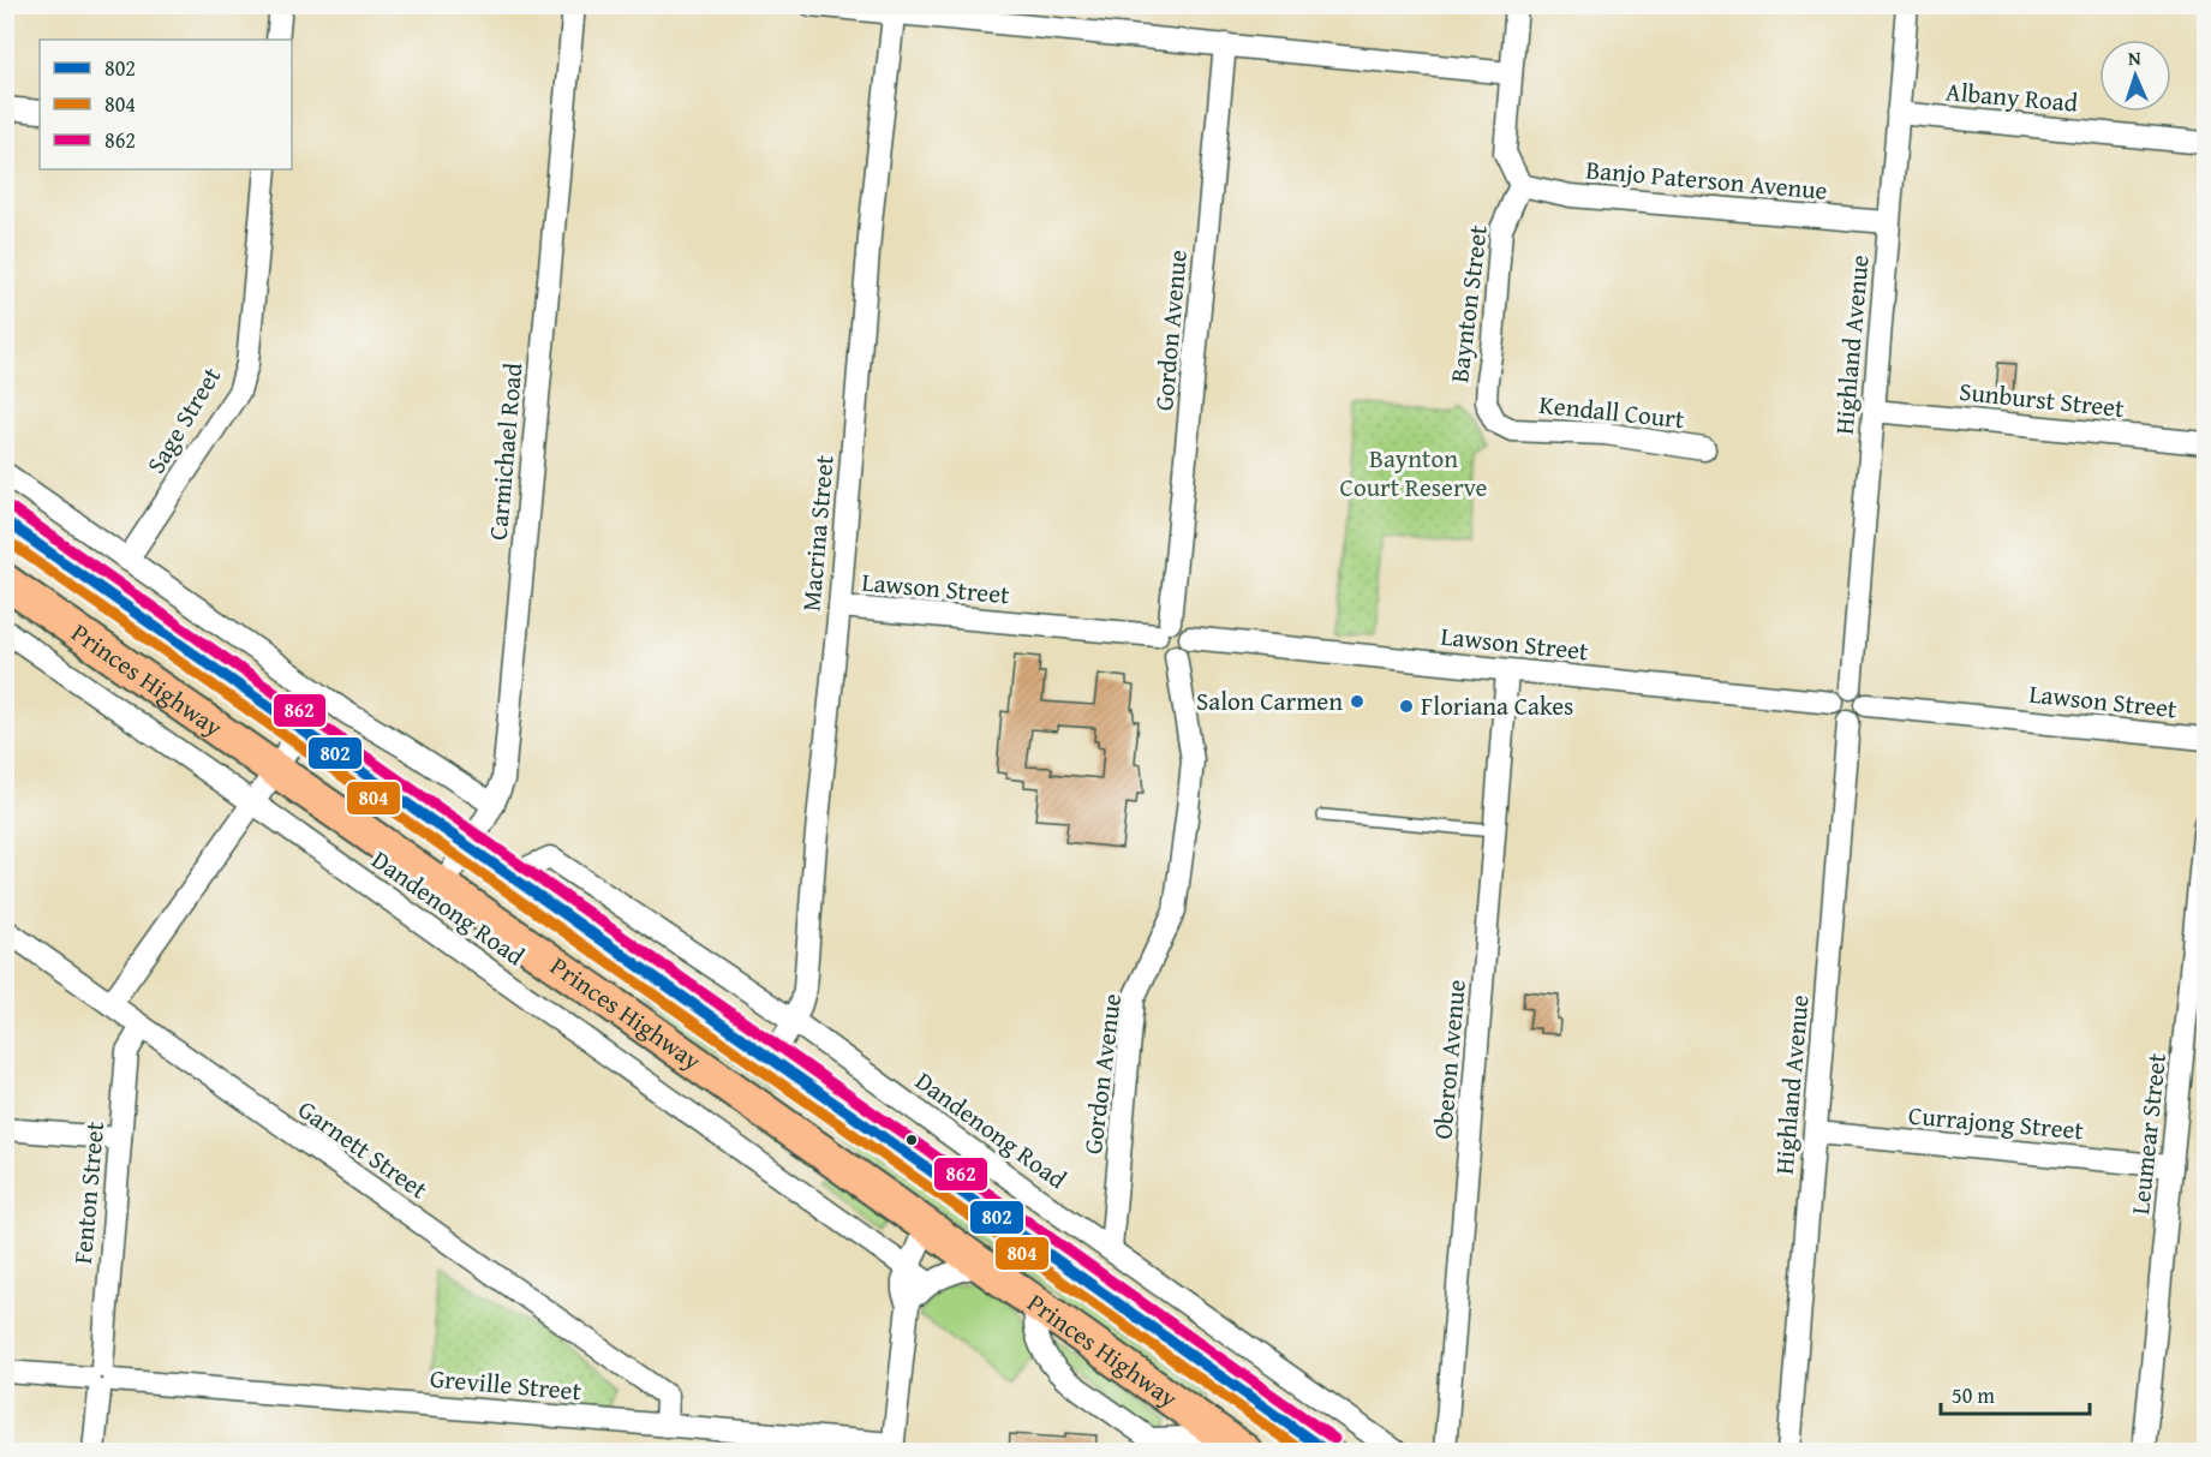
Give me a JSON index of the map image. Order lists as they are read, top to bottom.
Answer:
{
  "streets": {
    "highway": ["Princes Highway"],
    "street": [
      "Albany Road",
      "Banjo Paterson Avenue",
      "Baynton Street",
      "Gordon Avenue",
      "Highland Avenue",
      "Sunburst Street",
      "Kendall Court",
      "Sage Street",
      "Carmichael Road",
      "Macrina Street",
      "Lawson Street",
      "Dandenong Road",
      "Oberon Avenue",
      "Currajong Street",
      "Leumear Street",
      "Garnett Street",
      "Fenton Street",
      "Greville Street"
    ]
  },
  "crossings": [
    ["Albany Road", "Highland Avenue"],
    ["Banjo Paterson Avenue", "Baynton Street"],
    ["Banjo Paterson Avenue", "Highland Avenue"],
    ["Baynton Street", "Kendall Court"],
    ["Gordon Avenue", "Lawson Street"],
    ["Gordon Avenue", "Dandenong Road"],
    ["Highland Avenue", "Sunburst Street"],
    ["Highland Avenue", "Lawson Street"],
    ["Highland Avenue", "Currajong Street"],
    ["Carmichael Road", "Princes Highway"],
    ["Macrina Street", "Lawson Street"],
    ["Macrina Street", "Princes Highway"],
    ["Macrina Street", "Dandenong Road"],
    ["Lawson Street", "Oberon Avenue"],
    ["Princes Highway", "Dandenong Road"],
    ["Currajong Street", "Leumear Street"],
    ["Garnett Street", "Fenton Street"],
    ["Garnett Street", "Greville Street"],
    ["Fenton Street", "Greville Street"]
  ],
  "parks": ["Baynton Court Reserve"],
  "places": ["Salon Carmen", "Floriana Cakes"],
  "lines": ["transit line 862", "transit line 802", "transit line 804"],
  "legend": ["802", "804", "862"],
  "scale_bar": "50 m",
  "north": "top"
}
